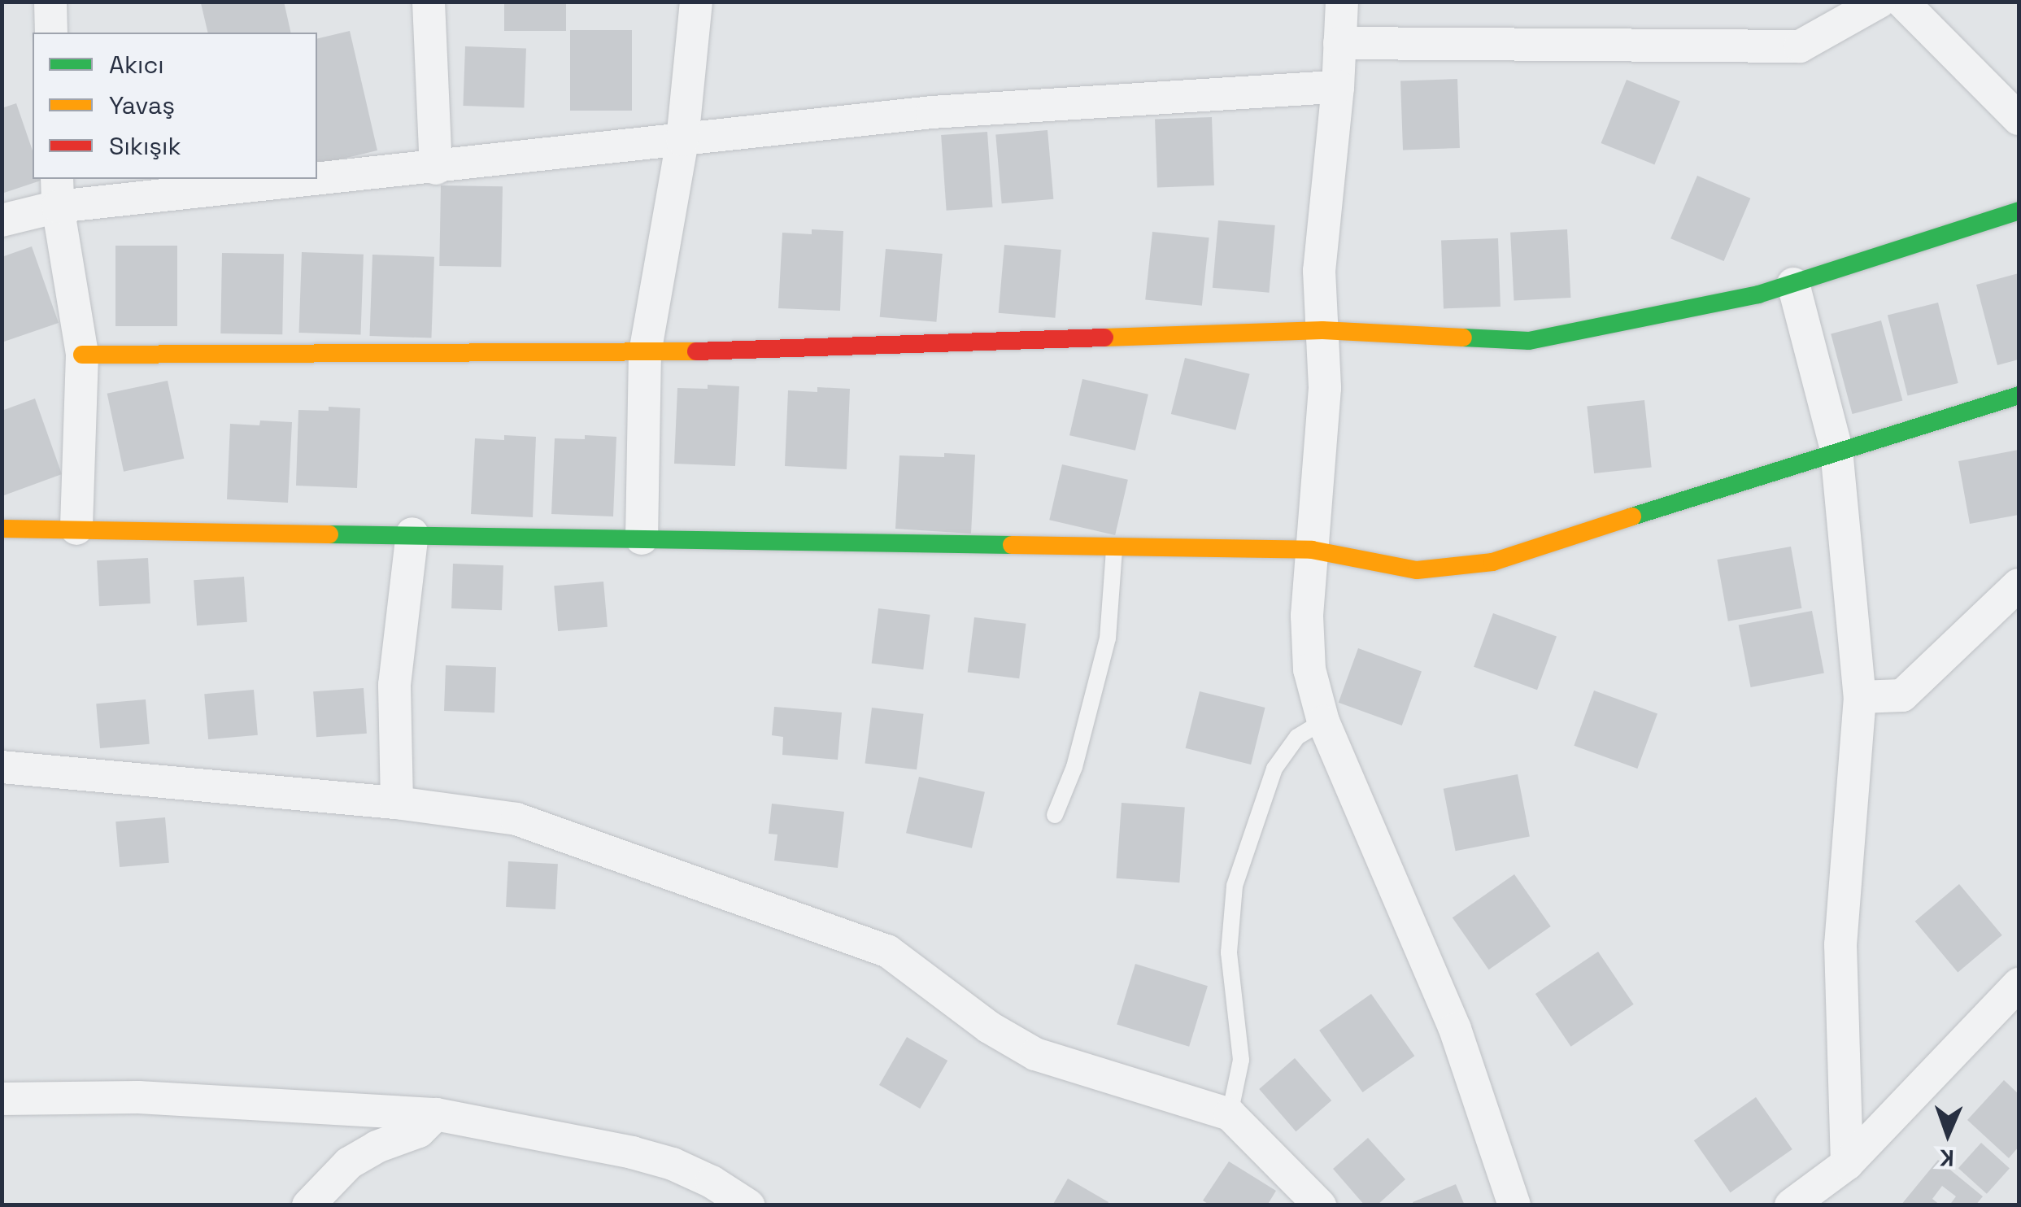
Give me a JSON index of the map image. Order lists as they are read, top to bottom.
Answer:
{
  "legend": ["Akıcı", "Yavaş", "Sıkışık"],
  "north": "bottom"
}
